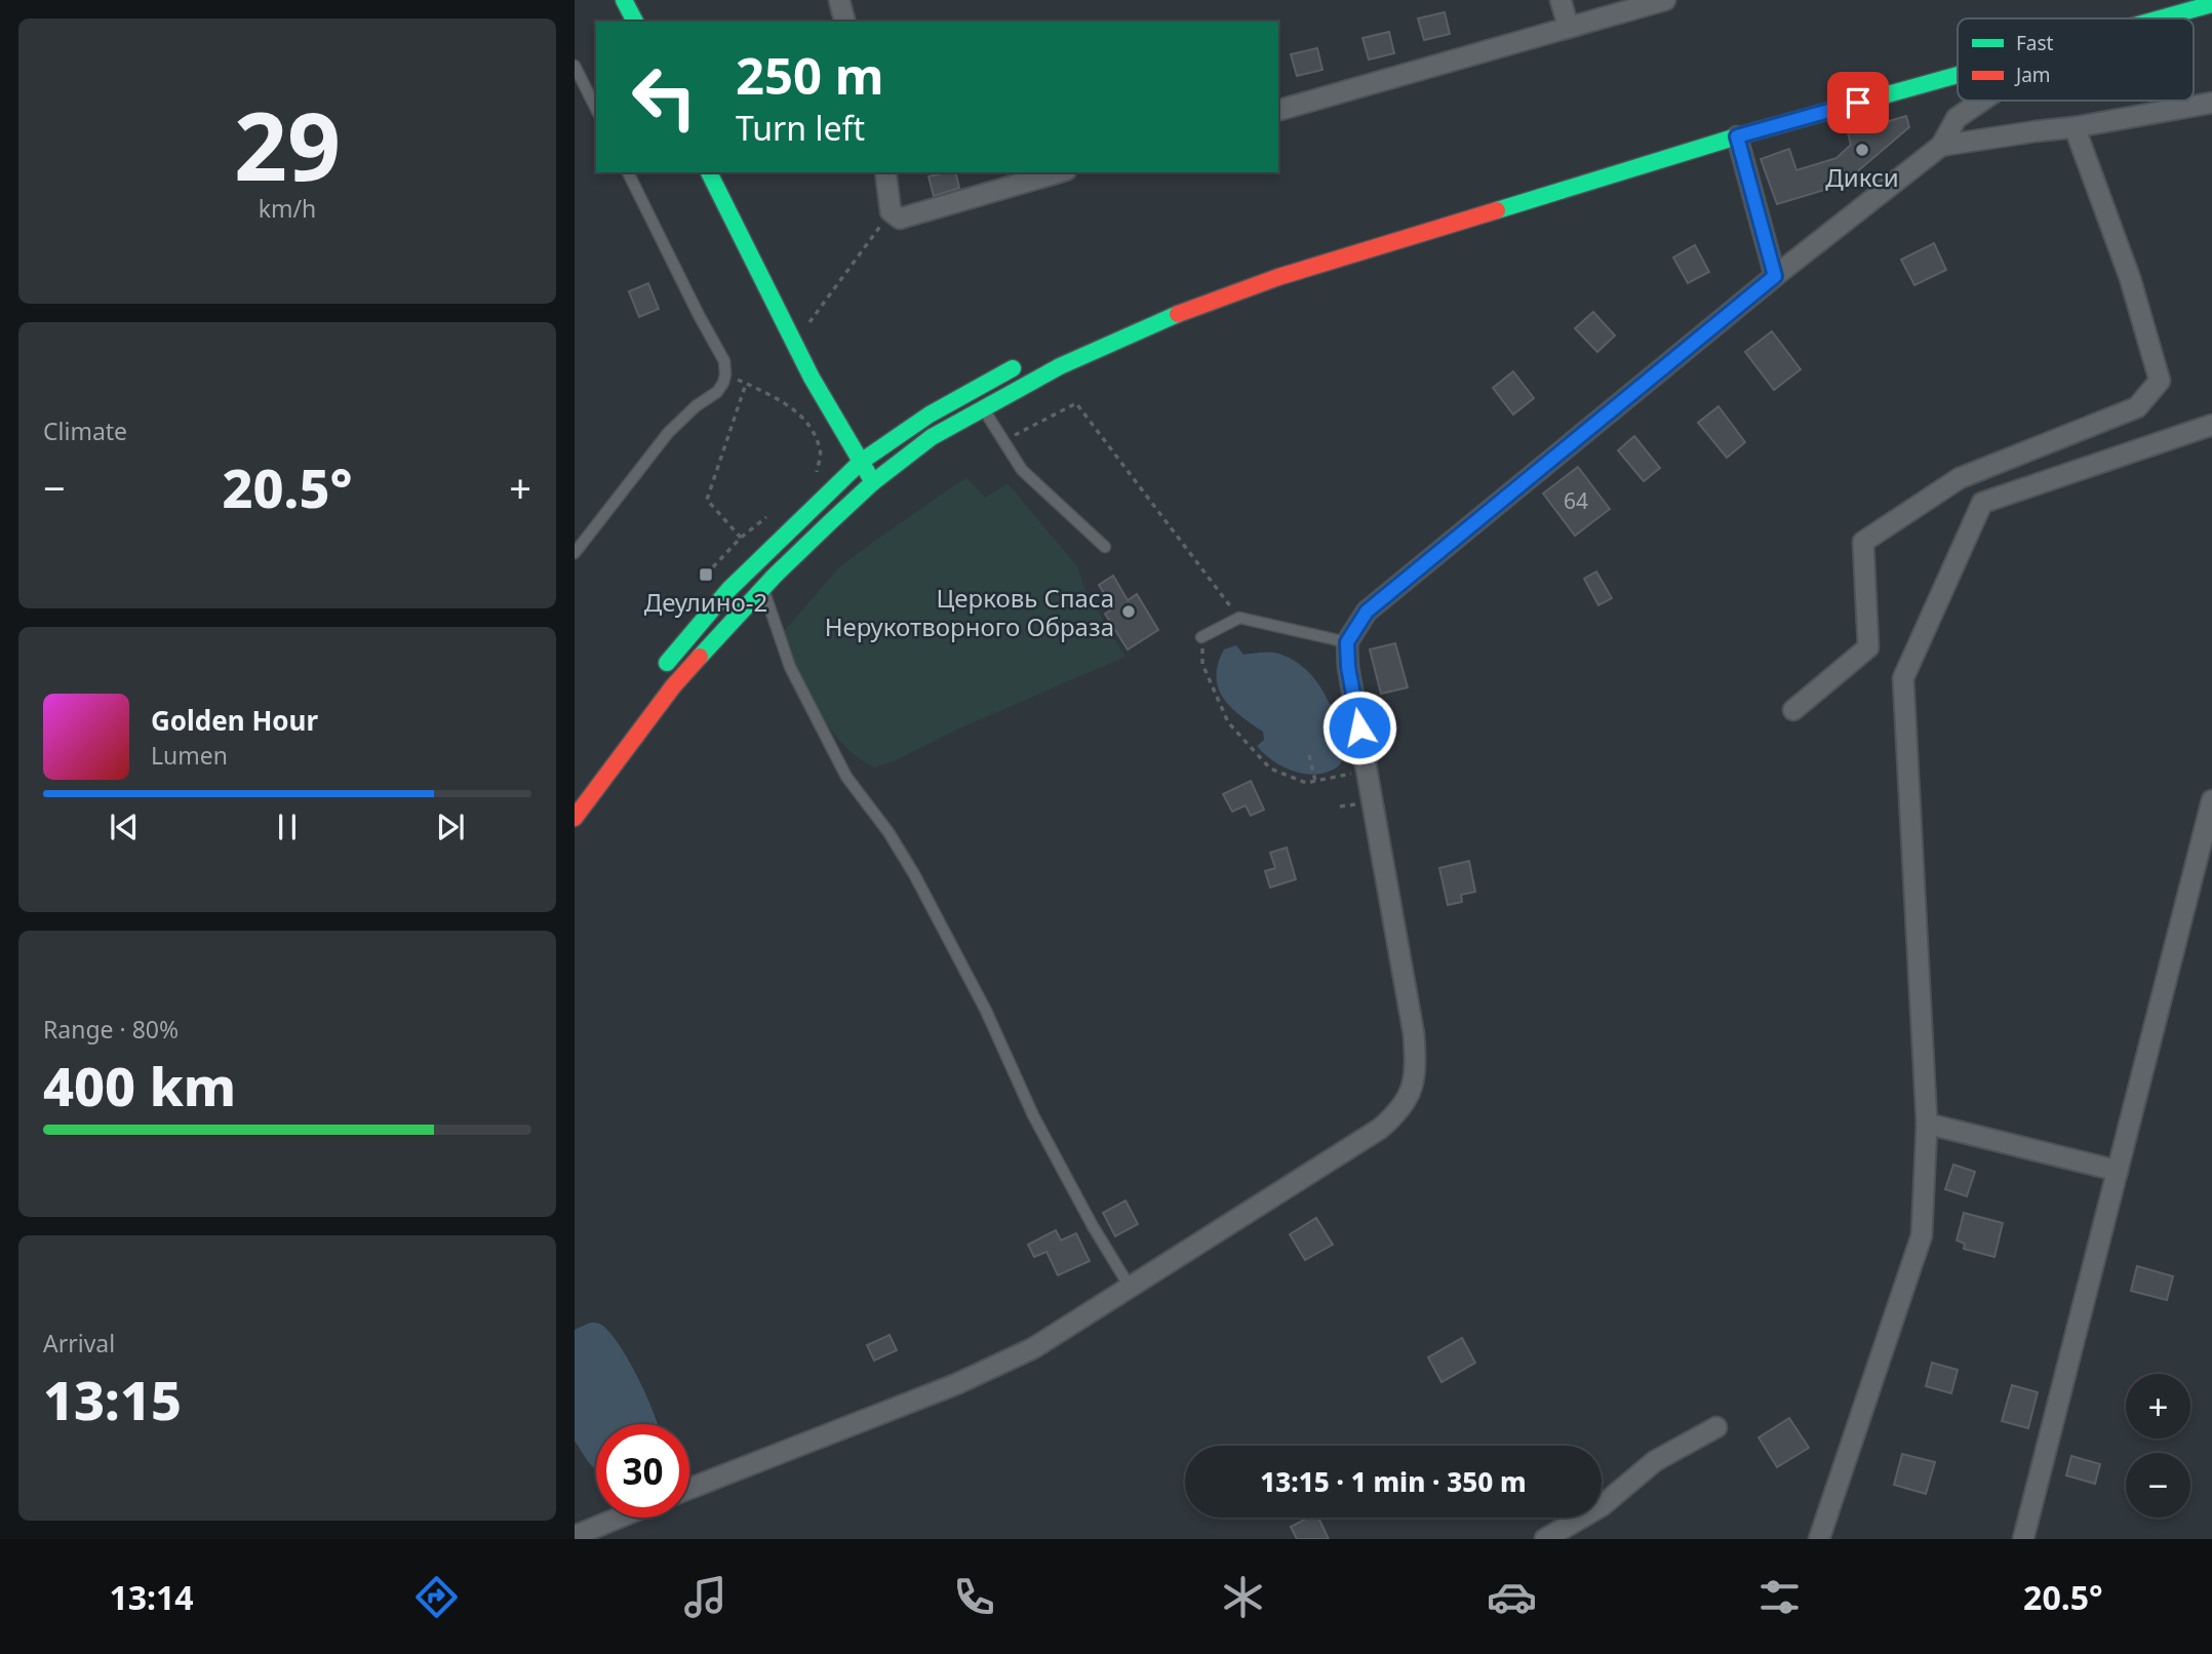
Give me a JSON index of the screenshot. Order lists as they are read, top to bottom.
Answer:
{
  "places": {
    "other": ["Дикси", "Церковь Спаса Нерукотворного Образа"],
    "transit": ["Деулино-2"]
  },
  "house_numbers": ["64"],
  "legend": ["Fast", "Jam"],
  "page": {
    "tile": [
      ["29", "km/h"],
      "Climate",
      ["Range · 80%", "400 km"],
      ["Arrival", "13:15"]
    ],
    "turn": ["250 m", "Turn left"],
    "heat": ["−", "20.5°", "+"],
    "song": ["Golden Hour", "Lumen"],
    "map_buttons": ["+", "−"],
    "limit": "30",
    "trip": "13:15 · 1 min · 350 m",
    "tabs": ["13:14", "20.5°"]
  }
}
